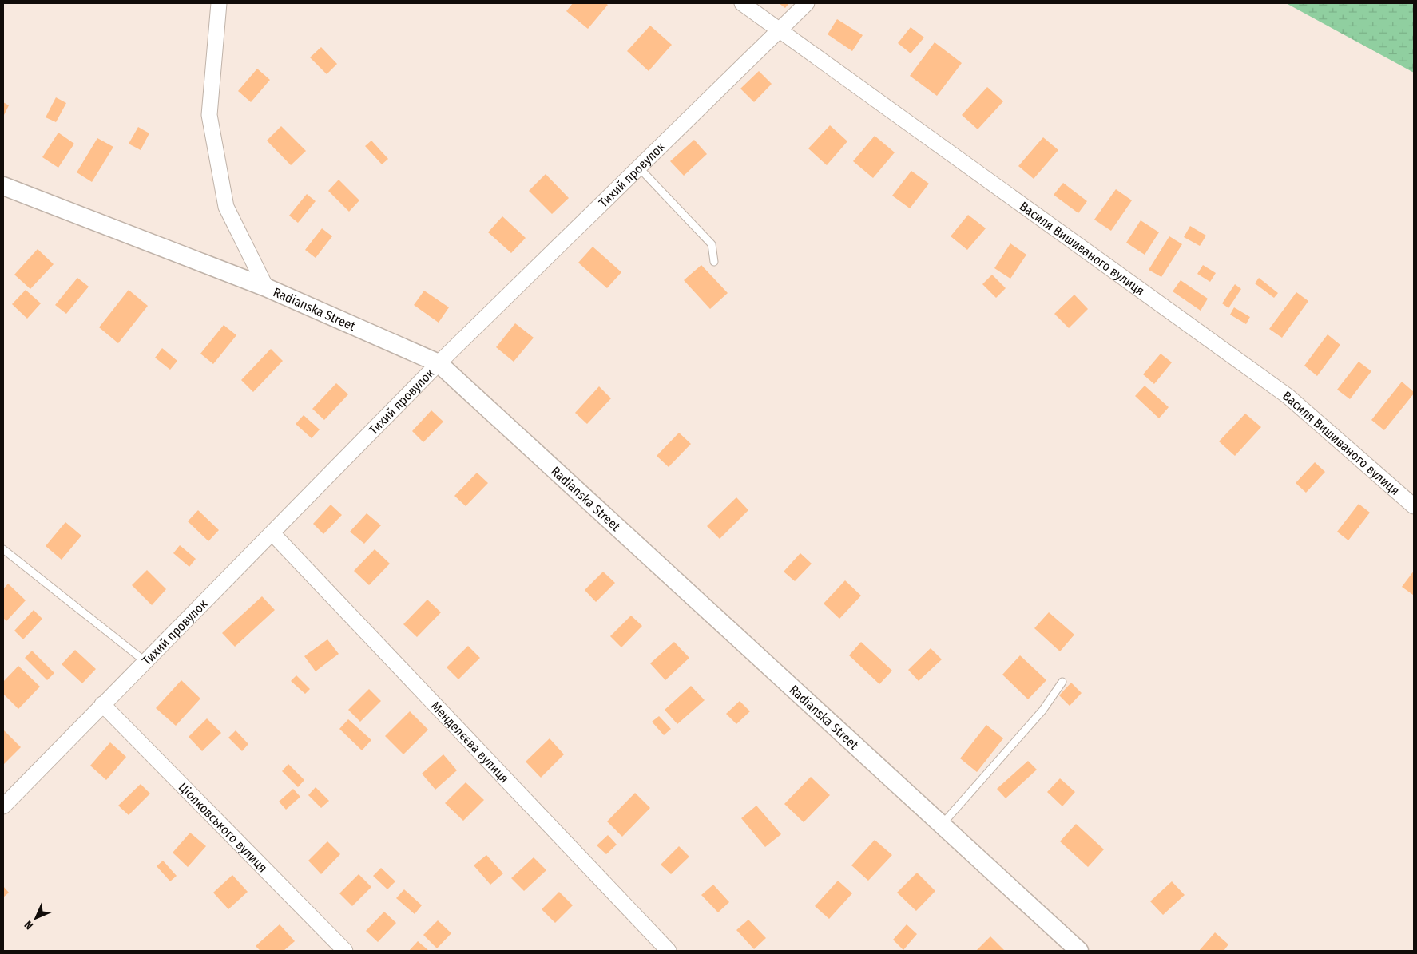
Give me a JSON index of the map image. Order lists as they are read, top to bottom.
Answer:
{
  "streets": {
    "street": [
      "Тихий провулок",
      "Василя Вишиваного вулиця",
      "Radianska Street",
      "Менделєєва вулиця",
      "Ціолковського вулиця"
    ]
  },
  "crossings": [
    ["Тихий провулок", "Василя Вишиваного вулиця"],
    ["Тихий провулок", "Radianska Street"],
    ["Тихий провулок", "Менделєєва вулиця"],
    ["Тихий провулок", "Ціолковського вулиця"]
  ],
  "north": "bottom left"
}
